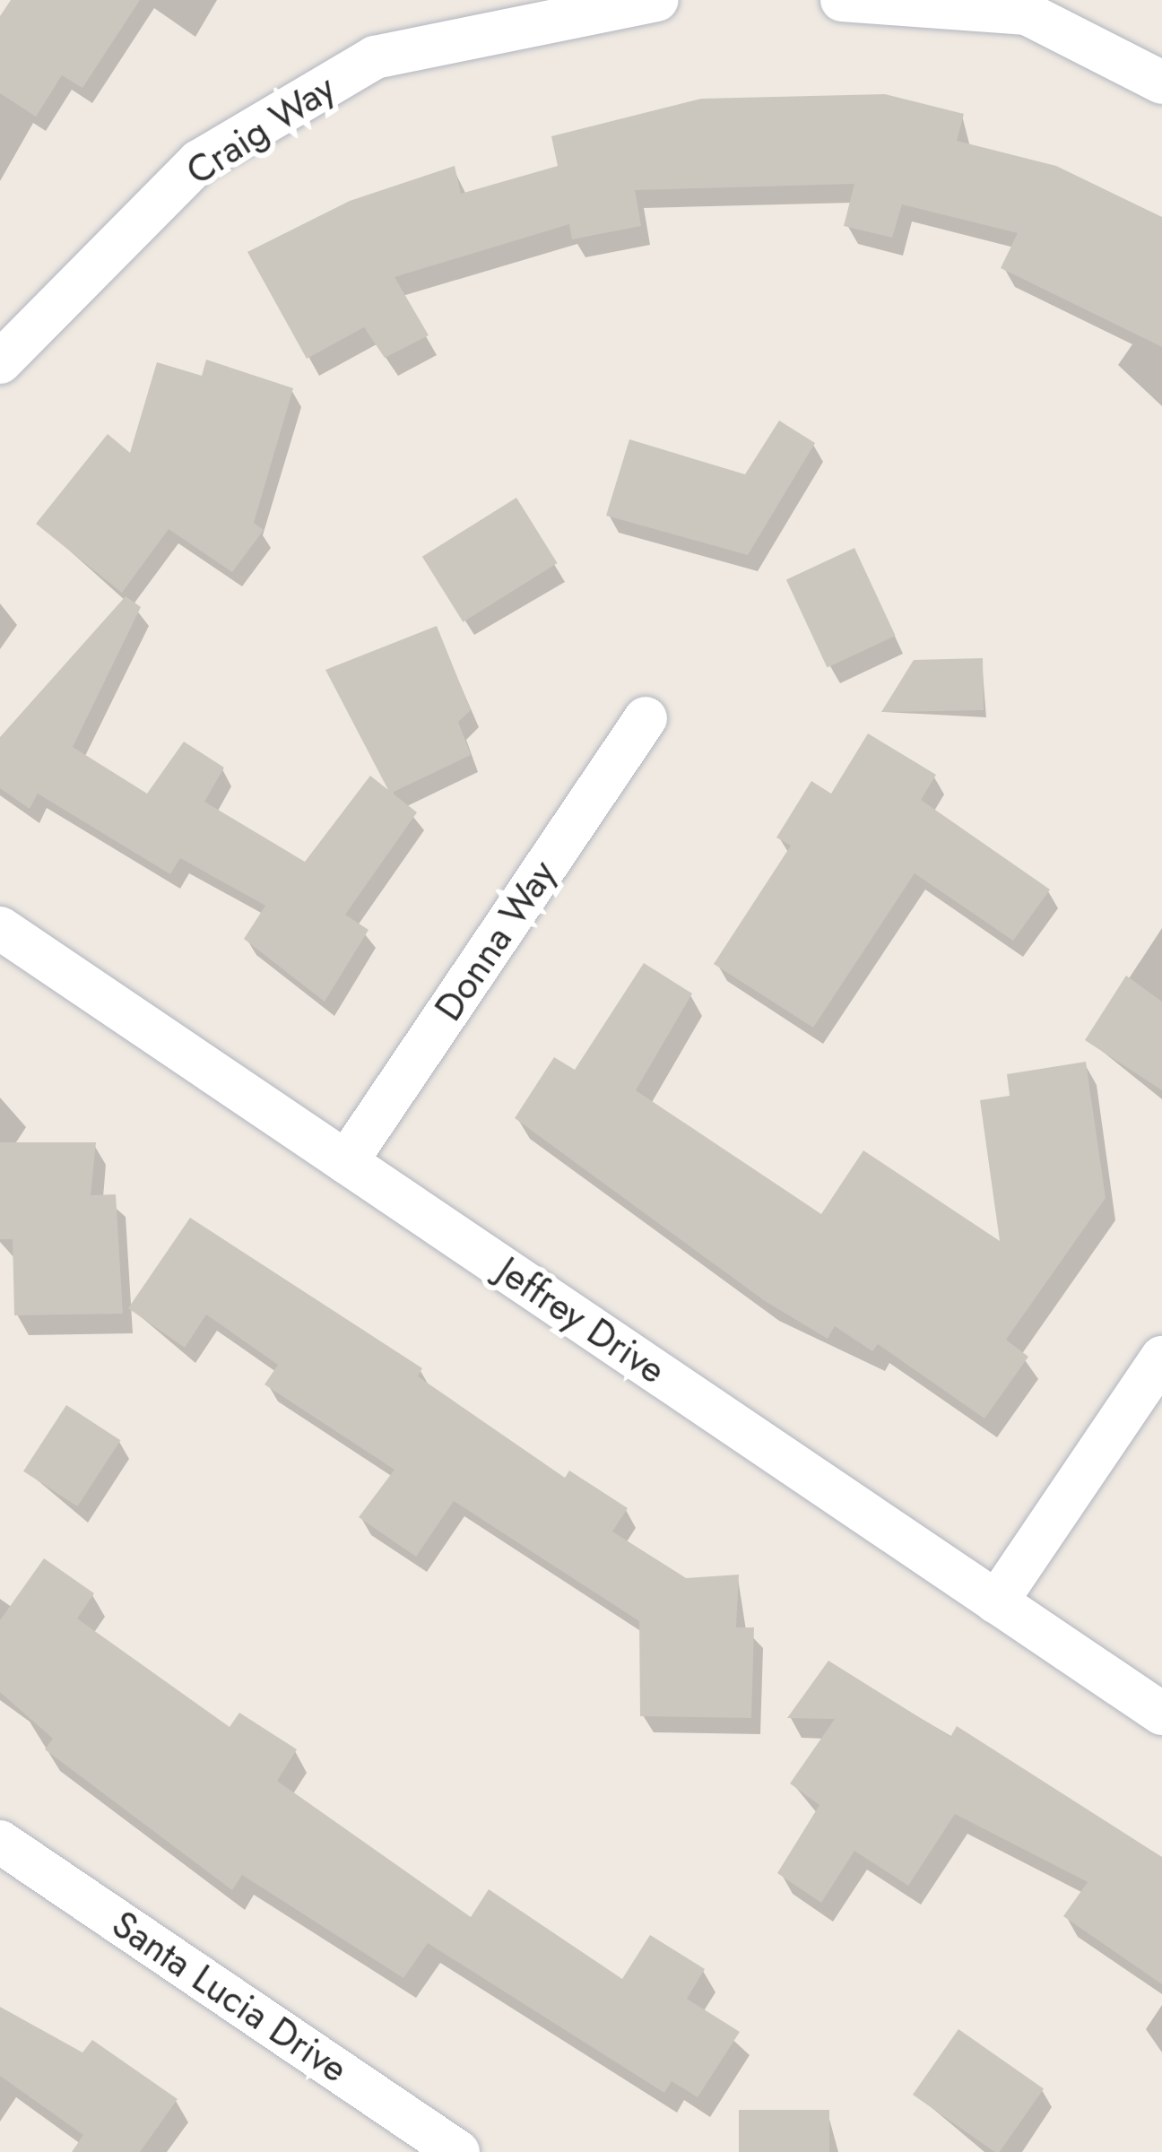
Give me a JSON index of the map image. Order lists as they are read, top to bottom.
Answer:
{
  "streets": {
    "street": [
      "Craig Way",
      "Donna Way",
      "Jeffrey Drive",
      "Santa Lucia Drive"
    ]
  },
  "crossings": [
    ["Donna Way", "Jeffrey Drive"]
  ]
}
